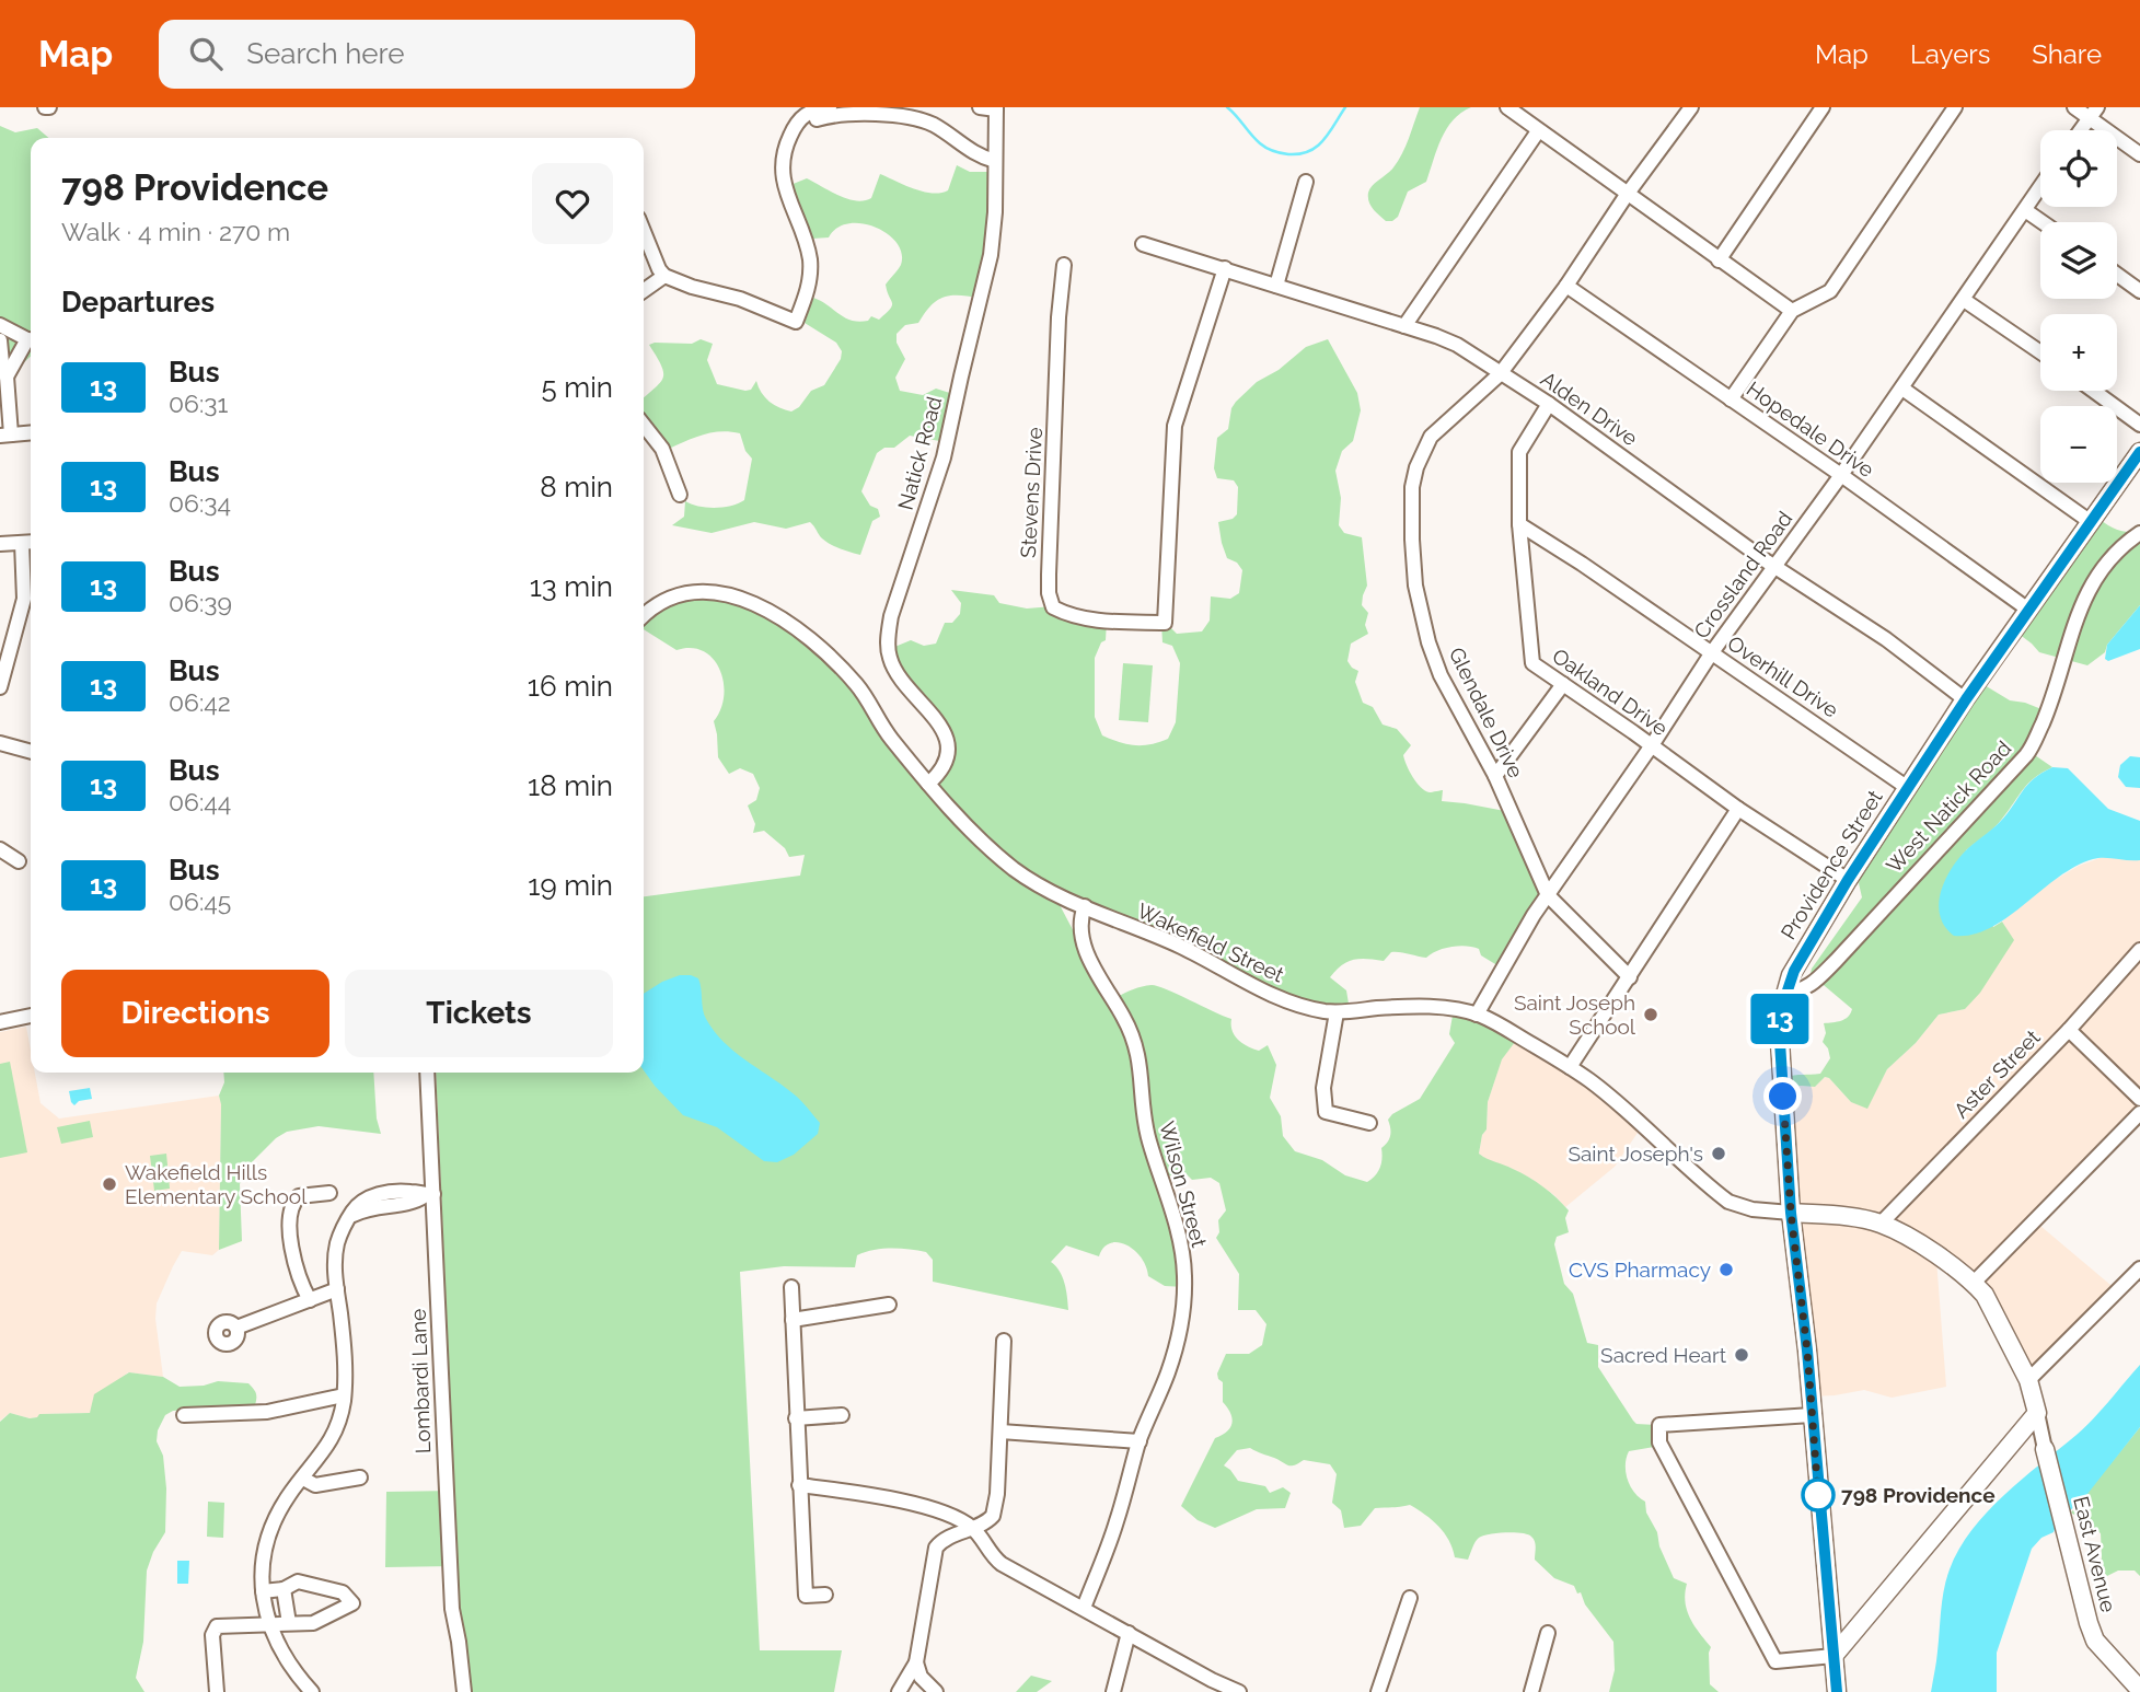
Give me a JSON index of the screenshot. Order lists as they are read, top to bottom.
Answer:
{
  "streets": {
    "main road": ["Providence Street", "East Avenue"],
    "street": [
      "Alden Drive",
      "Hopedale Drive",
      "Natick Road",
      "Stevens Drive",
      "Crossland Road",
      "Overhill Drive",
      "Oakland Drive",
      "Glendale Drive",
      "West Natick Road",
      "Wakefield Street",
      "Aster Street",
      "Wilson Street",
      "Lombardi Lane"
    ]
  },
  "crossings": [
    ["Alden Drive", "Stevens Drive"],
    ["Alden Drive", "Crossland Road"],
    ["Alden Drive", "Oakland Drive"],
    ["Alden Drive", "Glendale Drive"],
    ["Alden Drive", "Providence Street"],
    ["Hopedale Drive", "Crossland Road"],
    ["Hopedale Drive", "Glendale Drive"],
    ["Hopedale Drive", "Providence Street"],
    ["Natick Road", "Wakefield Street"],
    ["Crossland Road", "Overhill Drive"],
    ["Crossland Road", "Oakland Drive"],
    ["Crossland Road", "Glendale Drive"],
    ["Crossland Road", "Wakefield Street"],
    ["Overhill Drive", "Oakland Drive"],
    ["Overhill Drive", "Providence Street"],
    ["Oakland Drive", "Providence Street"],
    ["West Natick Road", "Providence Street"],
    ["Providence Street", "Wakefield Street"],
    ["Wakefield Street", "Wilson Street"]
  ],
  "places": [
    "Saint Joseph School",
    "Saint Joseph's",
    "Wakefield Hills Elementary School",
    "CVS Pharmacy",
    "Sacred Heart",
    "798 Providence"
  ],
  "lines": ["bus line 13"],
  "page": {
    "header": "Map",
    "search": "Search here",
    "nav": ["Map", "Layers", "Share"],
    "on_map": "13",
    "map_buttons": ["+", "−"],
    "heading": [
      ["798 Providence", "Walk · 4 min · 270 m"],
      "Departures"
    ],
    "list": [
      {
        "mark": "13",
        "name": "Bus",
        "note": "06:31",
        "value": "5 min"
      },
      {
        "mark": "13",
        "name": "Bus",
        "note": "06:34",
        "value": "8 min"
      },
      {
        "mark": "13",
        "name": "Bus",
        "note": "06:39",
        "value": "13 min"
      },
      {
        "mark": "13",
        "name": "Bus",
        "note": "06:42",
        "value": "16 min"
      },
      {
        "mark": "13",
        "name": "Bus",
        "note": "06:44",
        "value": "18 min"
      },
      {
        "mark": "13",
        "name": "Bus",
        "note": "06:45",
        "value": "19 min"
      }
    ],
    "buttons": ["Directions", "Tickets"]
  }
}
